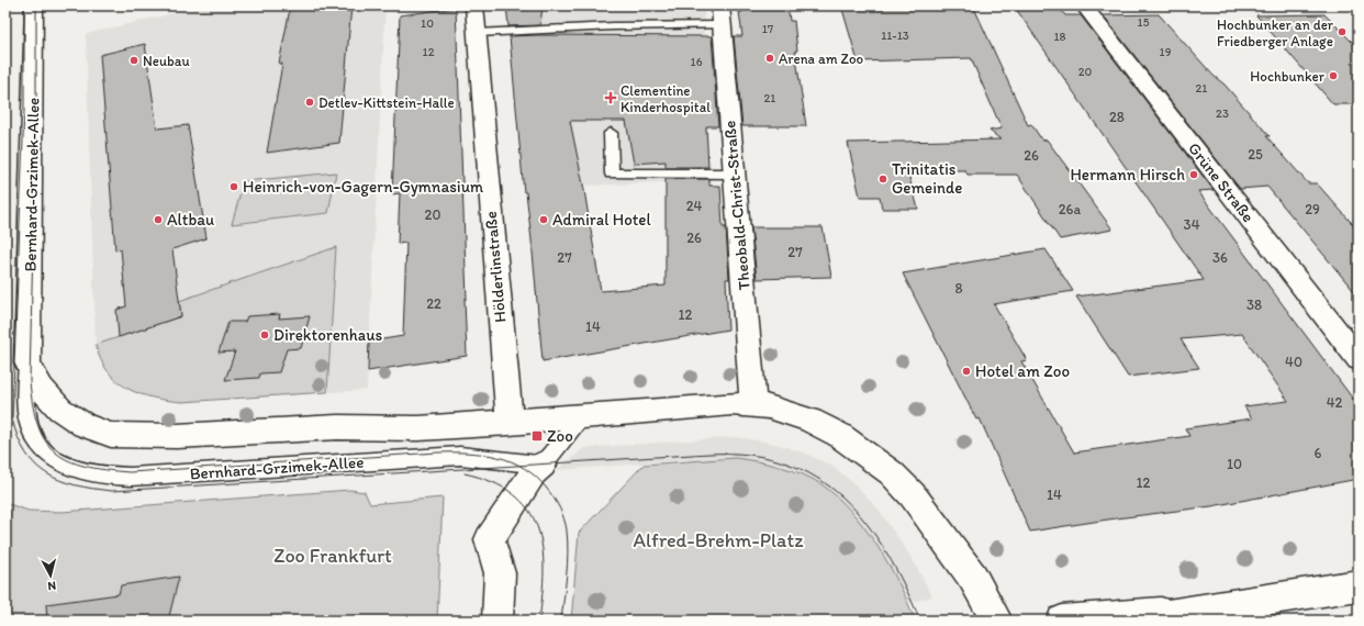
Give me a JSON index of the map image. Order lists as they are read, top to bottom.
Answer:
{
  "streets": {
    "street": [
      "Grüne Straße",
      "Bernhard-Grzimek-Allee",
      "Theobald-Christ-Straße",
      "Hölderlinstraße"
    ]
  },
  "crossings": [
    ["Bernhard-Grzimek-Allee", "Hölderlinstraße"]
  ],
  "parks": ["Alfred-Brehm-Platz", "Zoo Frankfurt"],
  "places": {
    "other": [
      "Hochbunker an der Friedberger Anlage",
      "Arena am Zoo",
      "Neubau",
      "Hochbunker",
      "Detlev-Kittstein-Halle",
      "Hermann Hirsch",
      "Trinitatis Gemeinde",
      "Heinrich-von-Gagern-Gymnasium",
      "Altbau",
      "Admiral Hotel",
      "Direktorenhaus",
      "Hotel am Zoo"
    ],
    "health": ["Clementine Kinderhospital"],
    "transit": ["Zoo"]
  },
  "house_numbers": [
    "15",
    "10",
    "17",
    "11-13",
    "18",
    "12",
    "19",
    "16",
    "20",
    "21",
    "21",
    "23",
    "28",
    "25",
    "26",
    "24",
    "26a",
    "29",
    "20",
    "34",
    "26",
    "27",
    "27",
    "36",
    "8",
    "22",
    "38",
    "12",
    "14",
    "40",
    "42",
    "6",
    "10",
    "12",
    "14"
  ],
  "north": "bottom"
}
